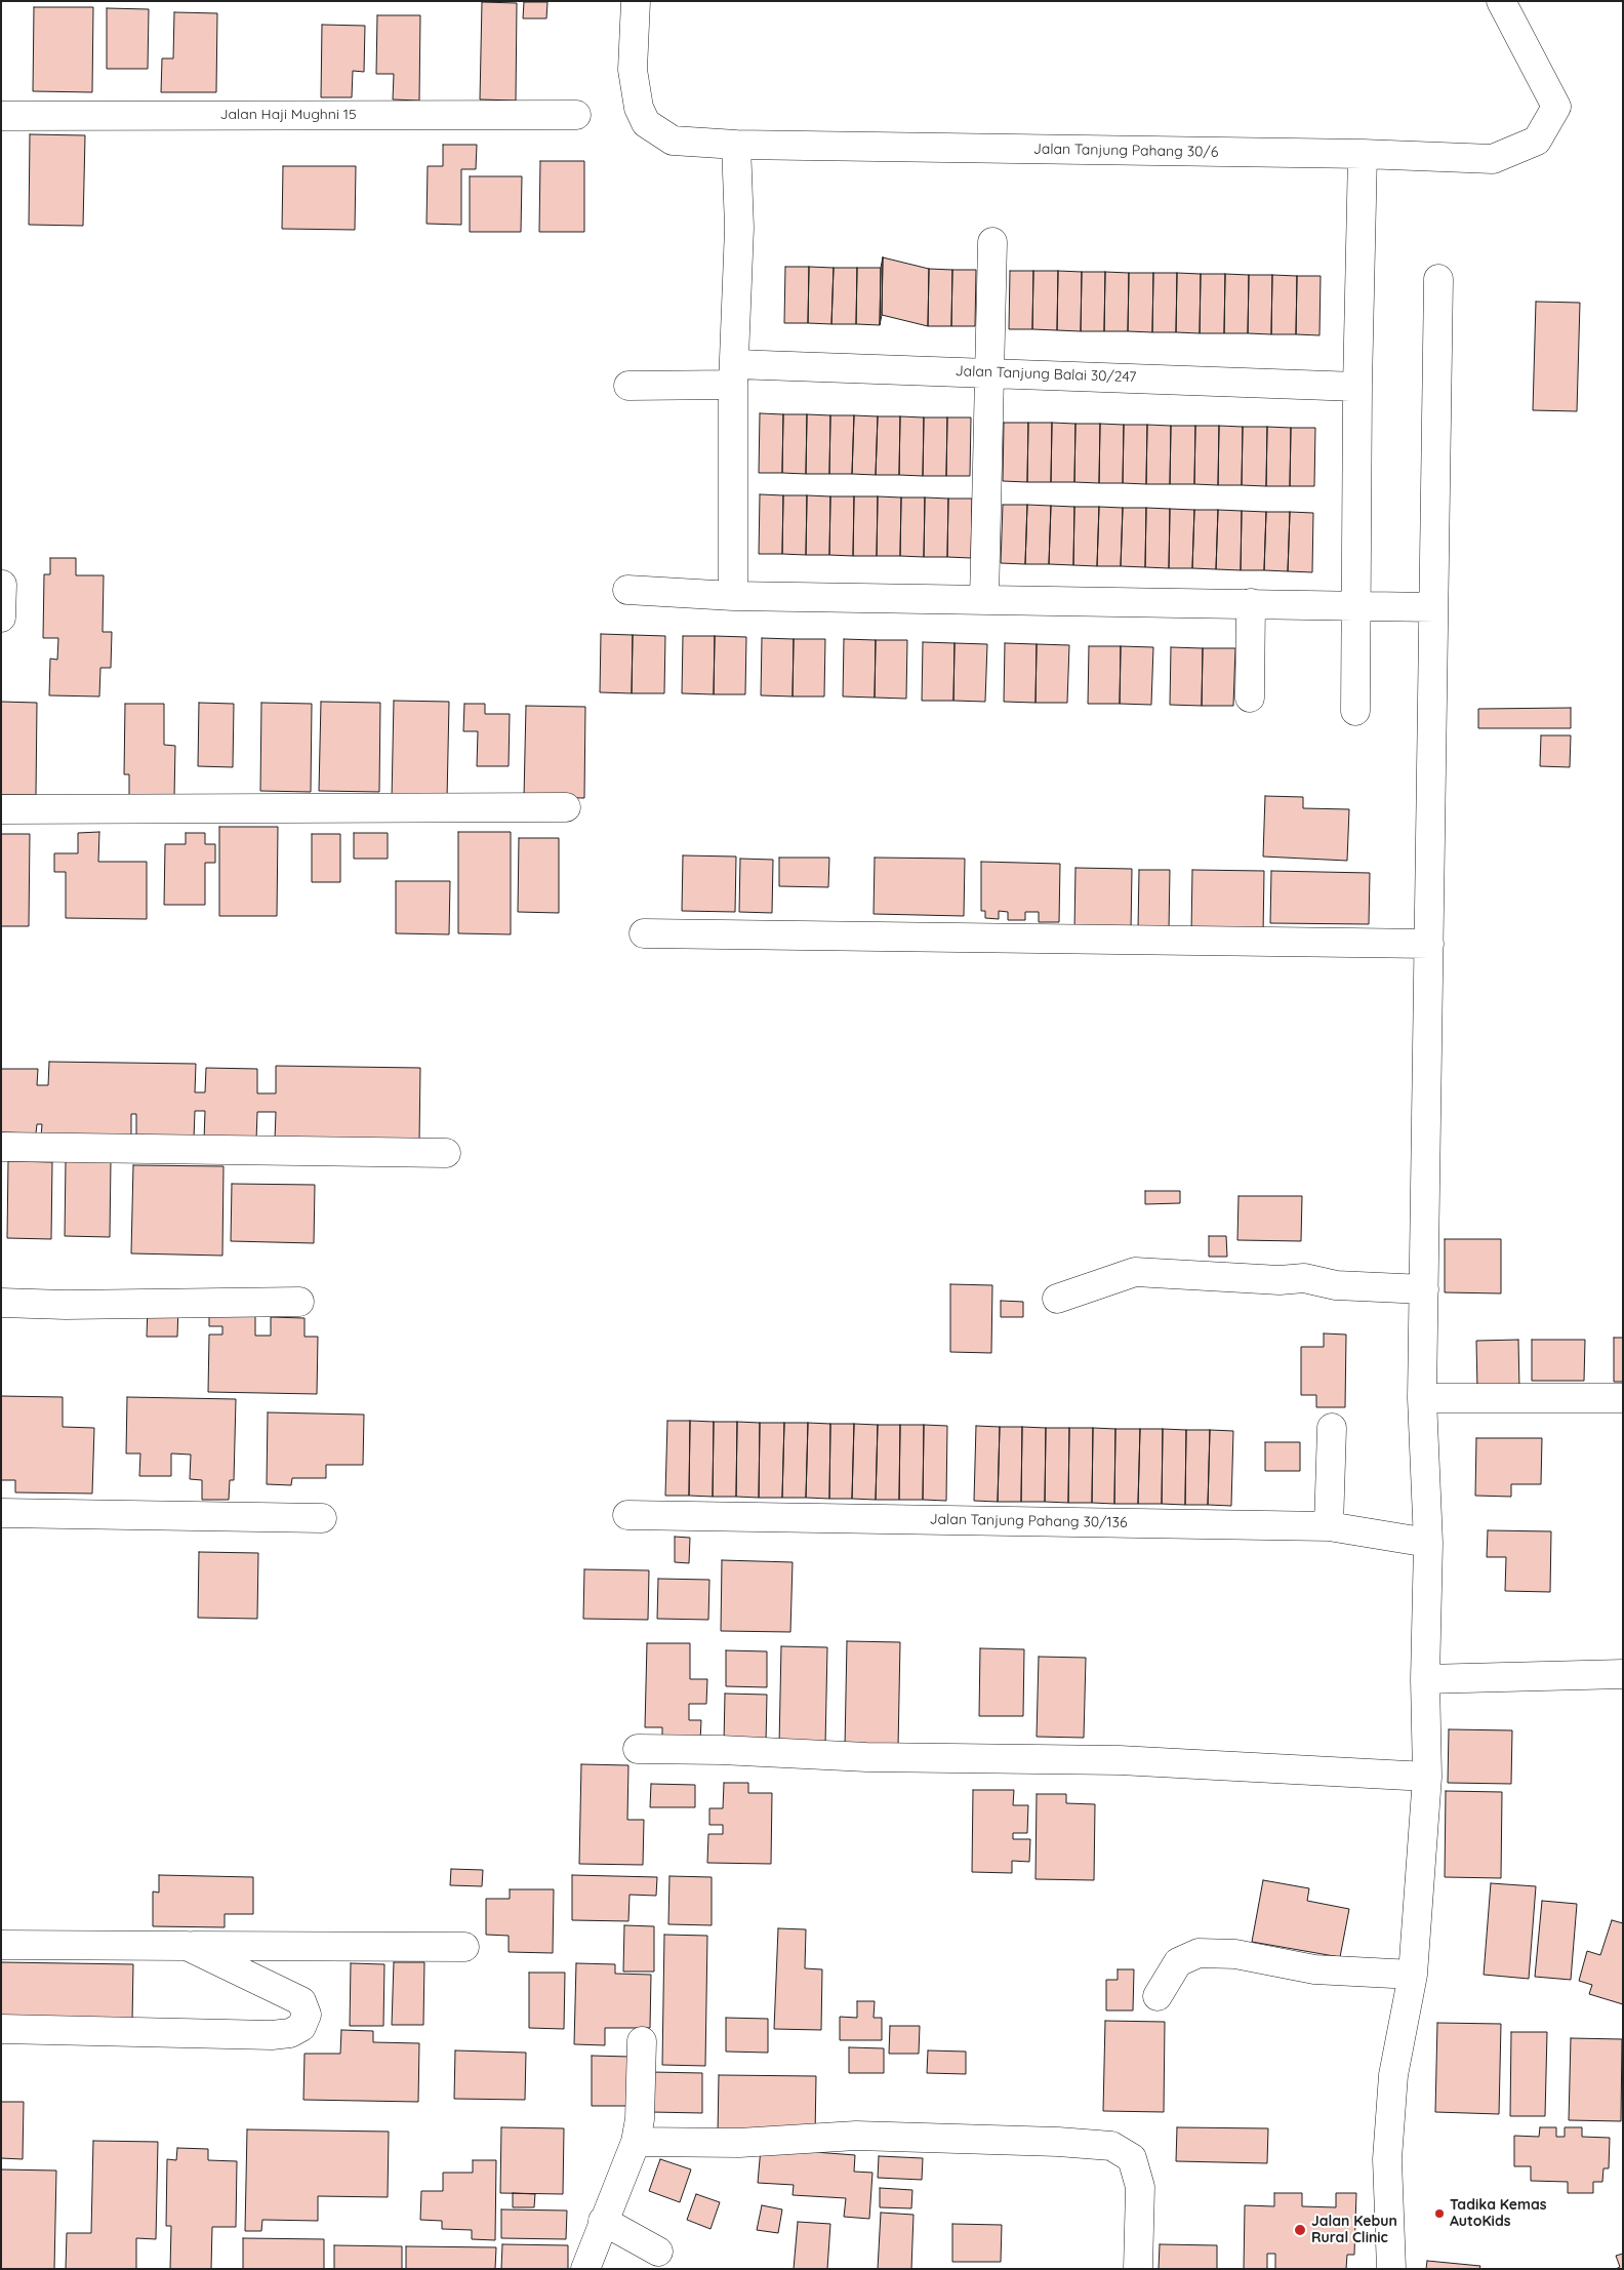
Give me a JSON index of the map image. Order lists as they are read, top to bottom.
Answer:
{
  "streets": {
    "street": [
      "Jalan Haji Mughni 15",
      "Jalan Tanjung Pahang 30/6",
      "Jalan Tanjung Balai 30/247",
      "Jalan Tanjung Pahang 30/136"
    ]
  },
  "places": ["Tadika Kemas AutoKids", "Jalan Kebun Rural Clinic"]
}
